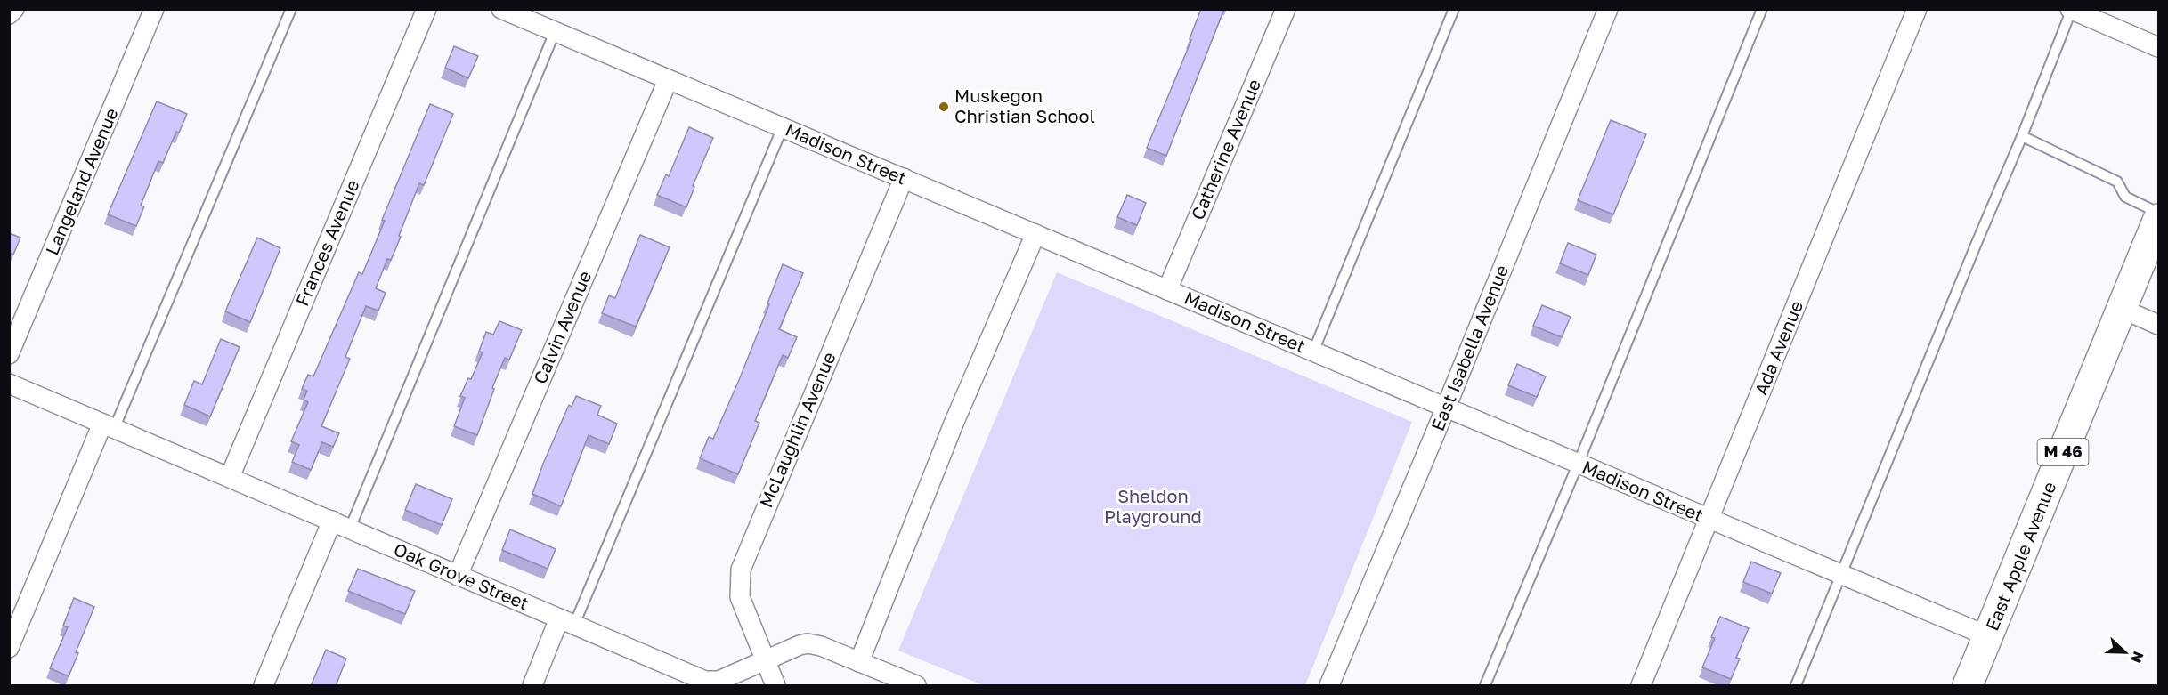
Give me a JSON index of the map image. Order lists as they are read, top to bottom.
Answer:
{
  "streets": {
    "main road": ["M 46", "East Apple Avenue"],
    "street": [
      "Catherine Avenue",
      "Madison Street",
      "Langeland Avenue",
      "Frances Avenue",
      "Calvin Avenue",
      "East Isabella Avenue",
      "Ada Avenue",
      "McLaughlin Avenue",
      "Oak Grove Street"
    ]
  },
  "crossings": [
    ["Catherine Avenue", "Madison Street"],
    ["Madison Street", "Calvin Avenue"],
    ["Madison Street", "East Isabella Avenue"],
    ["Madison Street", "Ada Avenue"],
    ["Madison Street", "McLaughlin Avenue"],
    ["Madison Street", "East Apple Avenue"],
    ["Frances Avenue", "Oak Grove Street"],
    ["Calvin Avenue", "Oak Grove Street"],
    ["McLaughlin Avenue", "Oak Grove Street"]
  ],
  "parks": ["Sheldon Playground"],
  "places": ["Muskegon Christian School"],
  "north": "right"
}
